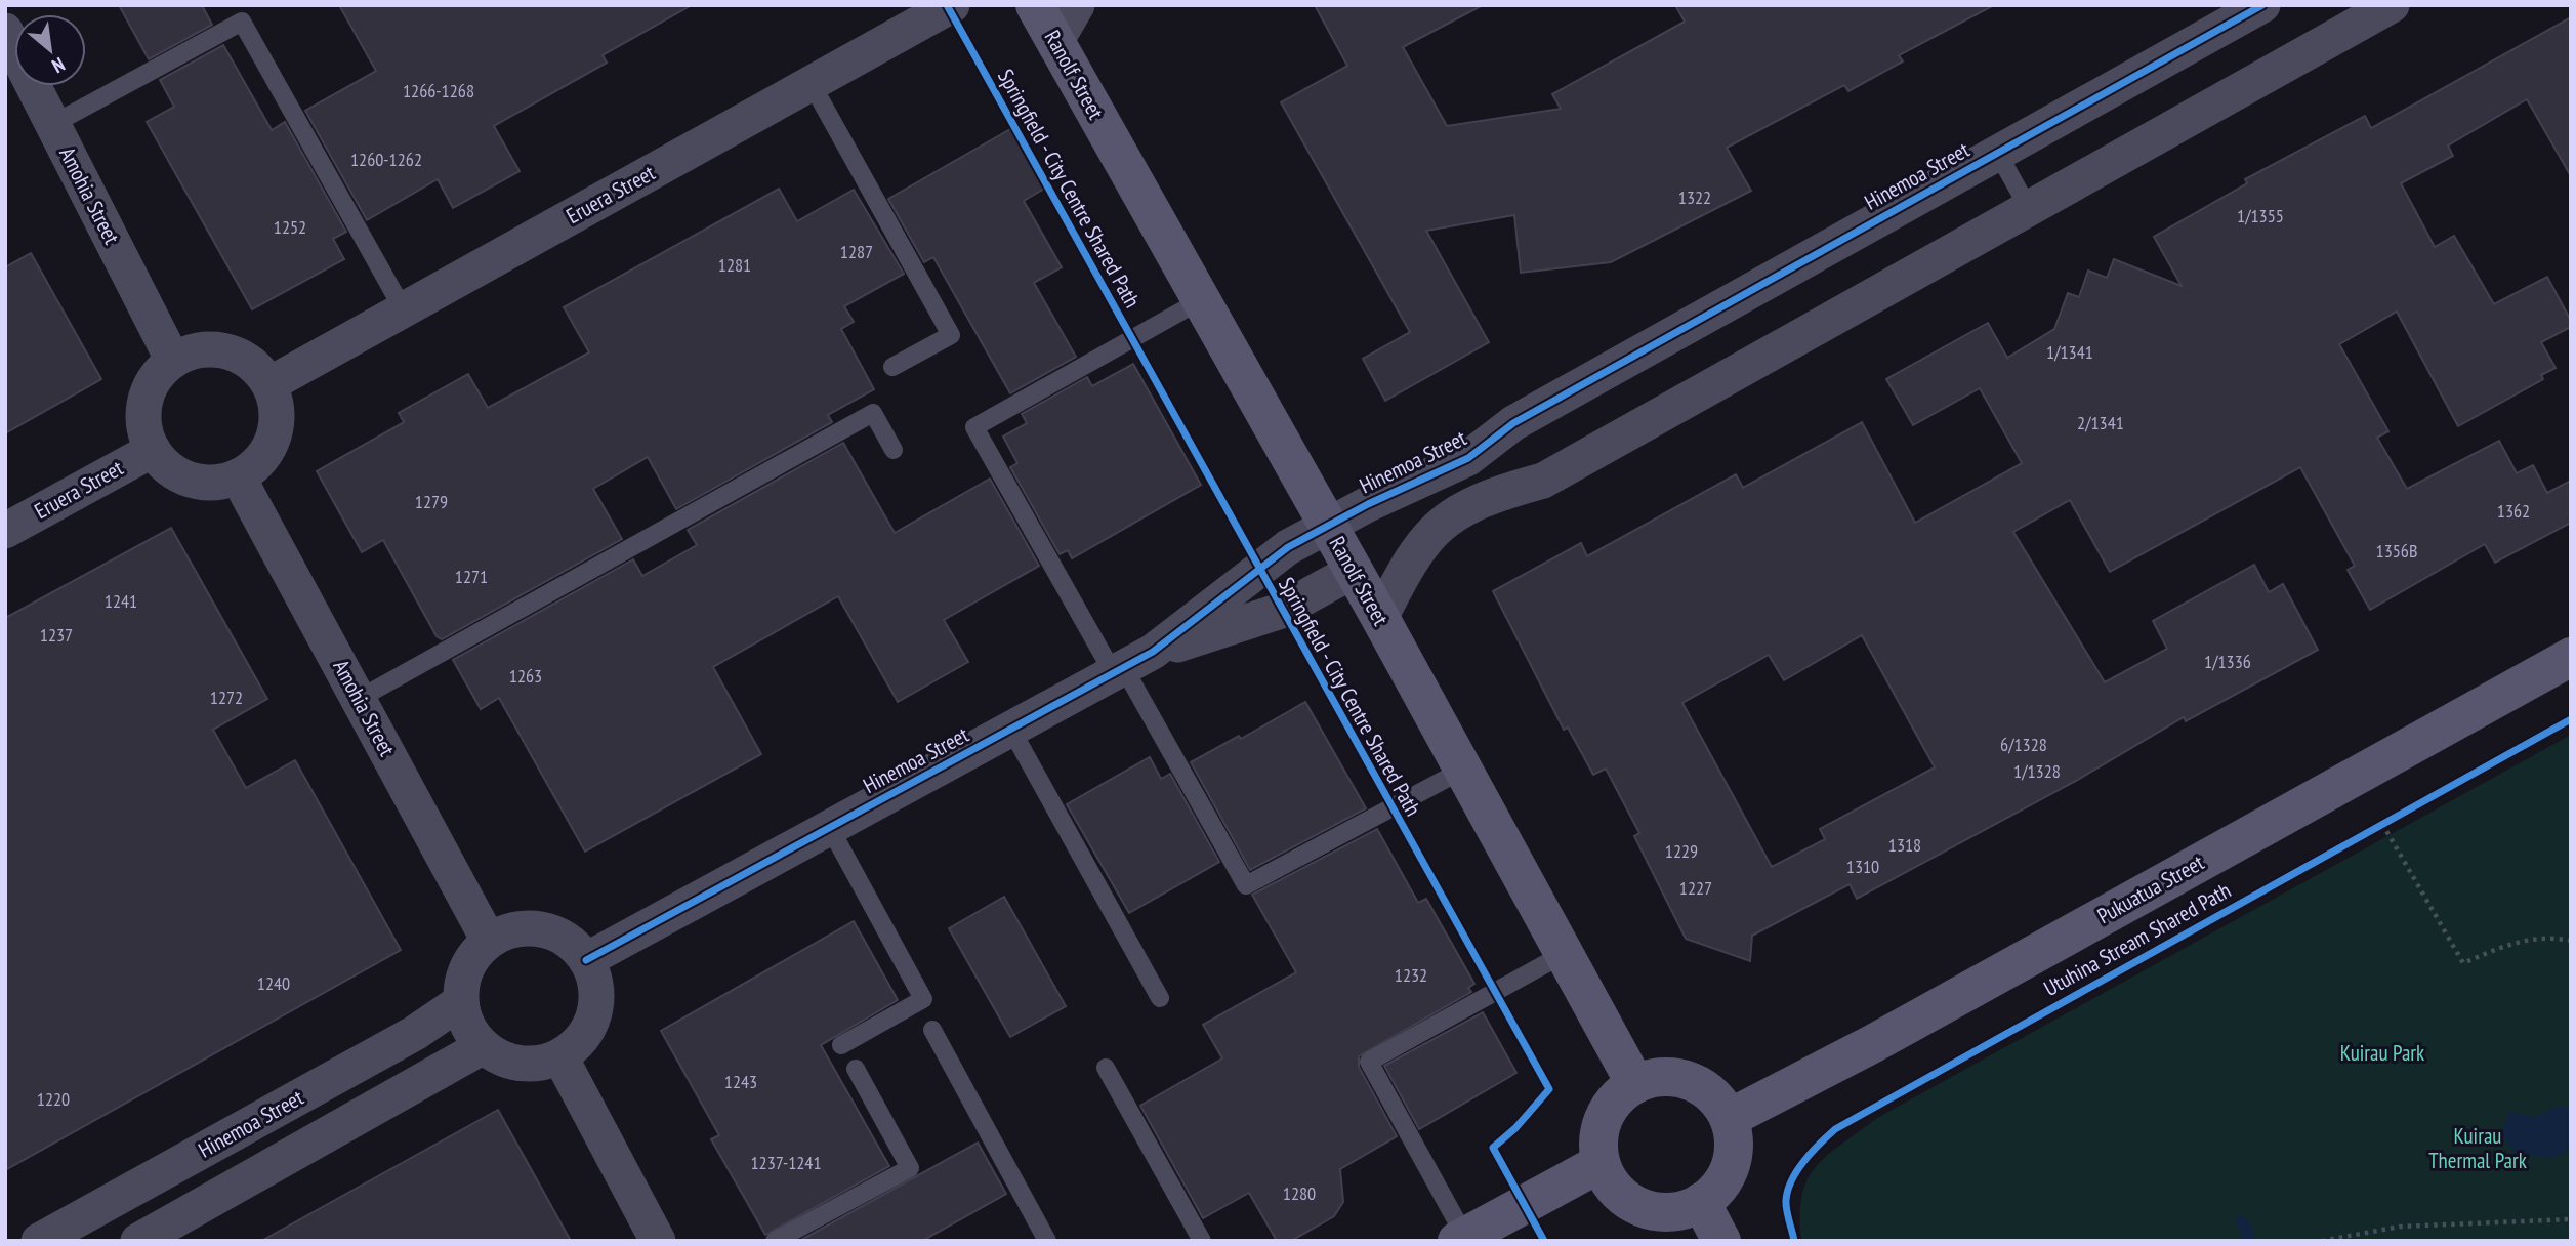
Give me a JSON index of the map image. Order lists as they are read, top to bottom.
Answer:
{
  "streets": {
    "main road": ["Ranolf Street", "Pukuatua Street"],
    "street": ["Hinemoa Street", "Eruera Street", "Amohia Street"],
    "cycle path": ["Springfield - City Centre Shared Path", "Utuhina Stream Shared Path"]
  },
  "crossings": [
    ["Ranolf Street", "Hinemoa Street"],
    ["Ranolf Street", "Pukuatua Street"],
    ["Hinemoa Street", "Amohia Street"],
    ["Eruera Street", "Amohia Street"]
  ],
  "parks": ["Kuirau Park", "Kuirau Thermal Park"],
  "house_numbers": [
    "1266-1268",
    "1260-1262",
    "1322",
    "1/1355",
    "1252",
    "1287",
    "1281",
    "1/1341",
    "2/1341",
    "1279",
    "1362",
    "1356B",
    "1271",
    "1241",
    "1237",
    "1/1336",
    "1263",
    "1272",
    "6/1328",
    "1/1328",
    "1318",
    "1229",
    "1310",
    "1227",
    "1232",
    "1240",
    "1243",
    "1220",
    "1237-1241",
    "1280"
  ],
  "north": "bottom right"
}
